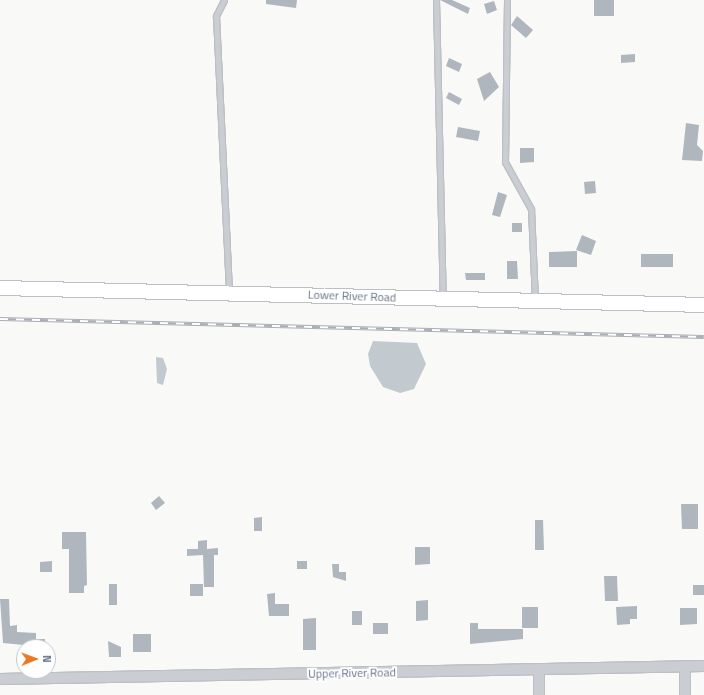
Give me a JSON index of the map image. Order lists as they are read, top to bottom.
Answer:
{
  "streets": {
    "street": ["Lower River Road", "Upper River Road"]
  },
  "north": "right"
}
